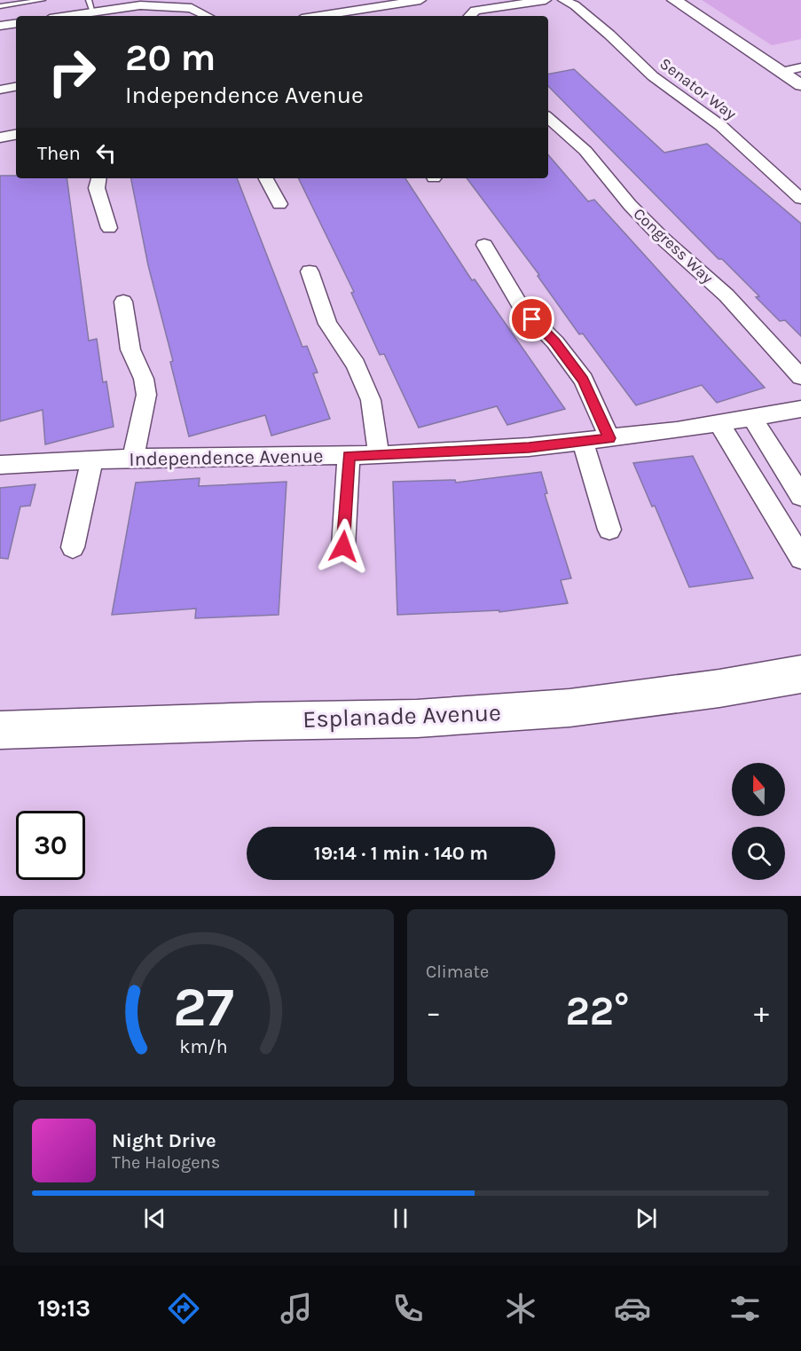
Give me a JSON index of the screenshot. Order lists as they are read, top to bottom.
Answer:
{
  "streets": {
    "main road": ["Esplanade Avenue"],
    "street": ["Senator Way", "Congress Way", "Independence Avenue"]
  },
  "north": "top",
  "page": {
    "turn": ["20 m", "Independence Avenue"],
    "then": "Then",
    "limit": "30",
    "trip": "19:14 · 1 min · 140 m",
    "tile": "Climate",
    "heat": ["−", "22°", "+"],
    "song": ["Night Drive", "The Halogens"],
    "tabs": "19:13",
    "gauge": ["27", "km/h"]
  }
}
